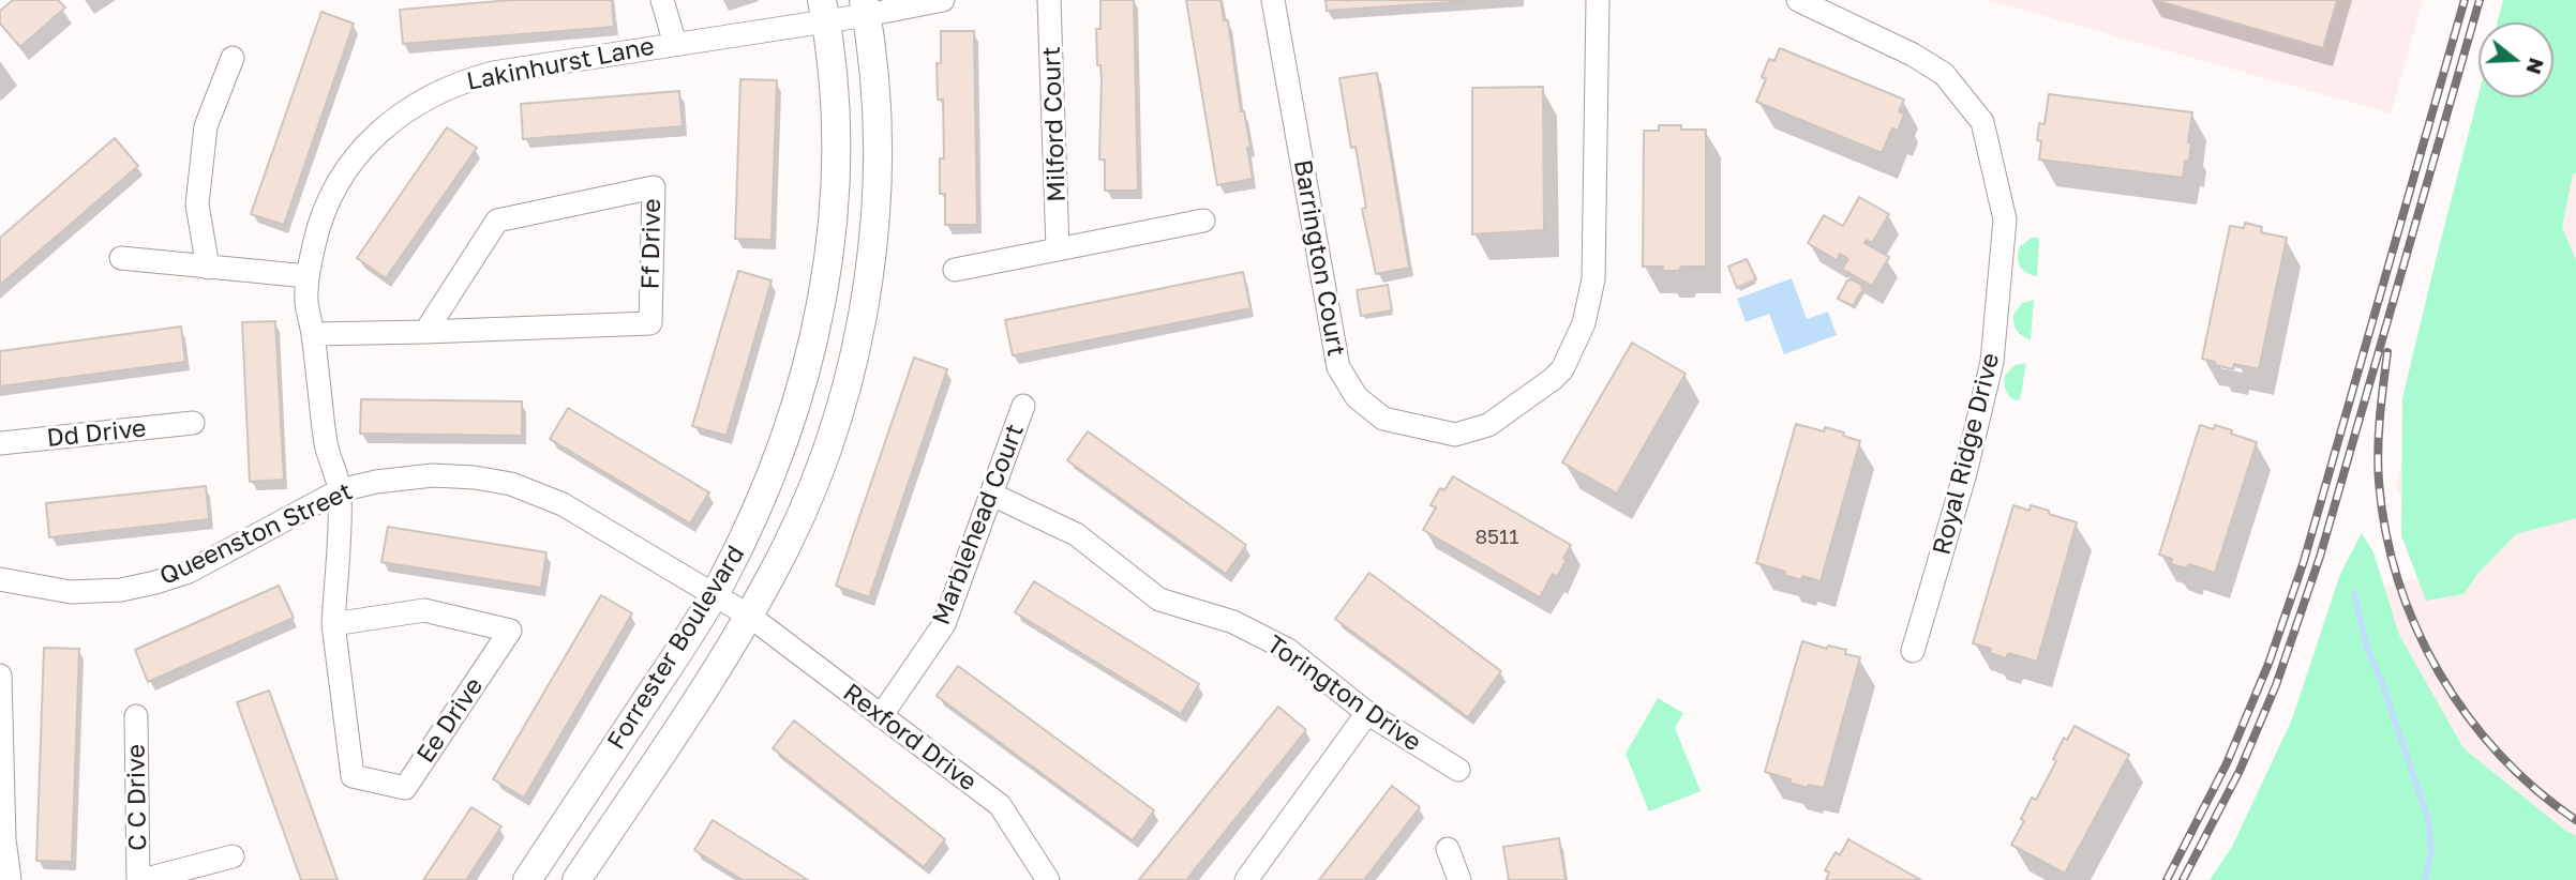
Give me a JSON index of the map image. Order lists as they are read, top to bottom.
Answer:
{
  "streets": {
    "street": [
      "Lakinhurst Lane",
      "Milford Court",
      "Ff Drive",
      "Barrington Court",
      "Dd Drive",
      "Royal Ridge Drive",
      "Marblehead Court",
      "Queenston Street",
      "Forrester Boulevard",
      "Torington Drive",
      "Ee Drive",
      "Rexford Drive",
      "C C Drive"
    ]
  },
  "crossings": [
    ["Lakinhurst Lane", "Ff Drive"],
    ["Lakinhurst Lane", "Queenston Street"],
    ["Lakinhurst Lane", "Forrester Boulevard"],
    ["Lakinhurst Lane", "Ee Drive"],
    ["Marblehead Court", "Torington Drive"],
    ["Marblehead Court", "Rexford Drive"],
    ["Queenston Street", "Forrester Boulevard"],
    ["Queenston Street", "Ee Drive"],
    ["Queenston Street", "Rexford Drive"],
    ["Forrester Boulevard", "Rexford Drive"]
  ],
  "house_numbers": ["8511"],
  "north": "right"
}
